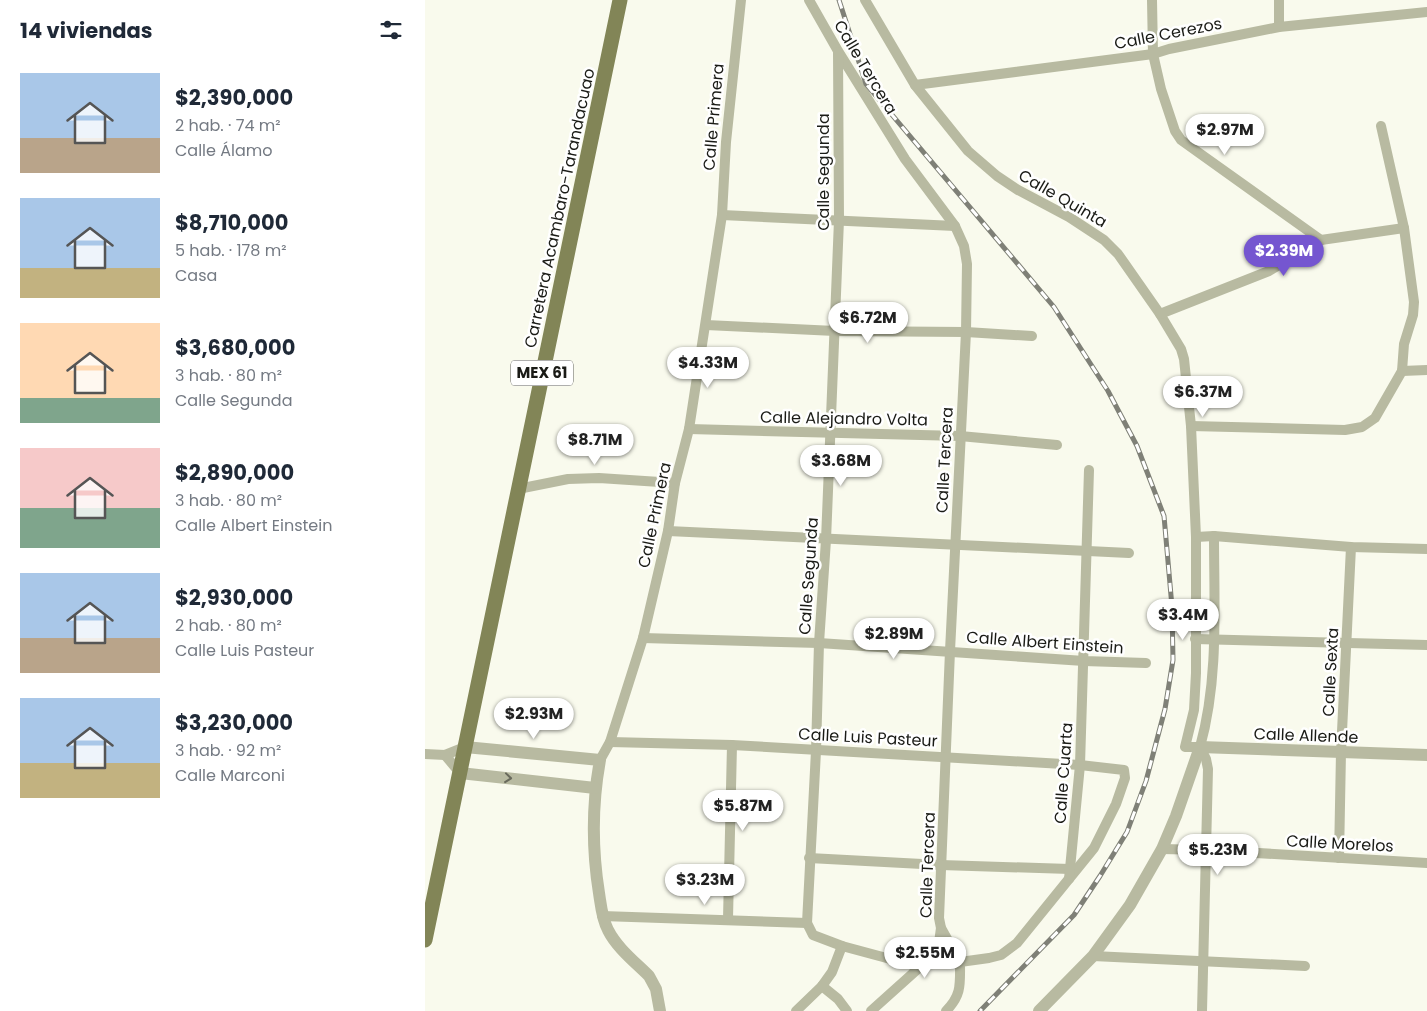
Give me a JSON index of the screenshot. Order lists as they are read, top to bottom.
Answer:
{
  "streets": {
    "main road": ["Carretera Acambaro-Tarandacuao", "MEX 61"],
    "street": [
      "Calle Cerezos",
      "Calle Tercera",
      "Calle Primera",
      "Calle Segunda",
      "Calle Quinta",
      "Calle Alejandro Volta",
      "Calle Albert Einstein",
      "Calle Sexta",
      "Calle Allende",
      "Calle Luis Pasteur",
      "Calle Cuarta",
      "Calle Morelos"
    ]
  },
  "crossings": [
    ["Calle Cerezos", "Calle Quinta"],
    ["Calle Tercera", "Calle Segunda"],
    ["Calle Tercera", "Calle Alejandro Volta"],
    ["Calle Tercera", "Calle Albert Einstein"],
    ["Calle Tercera", "Calle Luis Pasteur"],
    ["Calle Primera", "Calle Alejandro Volta"],
    ["Calle Primera", "Calle Albert Einstein"],
    ["Calle Primera", "Calle Luis Pasteur"],
    ["Calle Segunda", "Calle Alejandro Volta"],
    ["Calle Segunda", "Calle Albert Einstein"],
    ["Calle Segunda", "Calle Luis Pasteur"],
    ["Calle Quinta", "Calle Allende"],
    ["Carretera Acambaro-Tarandacuao", "MEX 61"],
    ["Calle Albert Einstein", "Calle Cuarta"],
    ["Calle Sexta", "Calle Allende"],
    ["Calle Sexta", "Calle Morelos"],
    ["Calle Luis Pasteur", "Calle Cuarta"]
  ],
  "page": {
    "heading": "14 viviendas",
    "list": [
      {
        "name": "$2,390,000",
        "note": "2 hab. · 74 m² · Calle Álamo"
      },
      {
        "name": "$8,710,000",
        "note": "5 hab. · 178 m² · Casa"
      },
      {
        "name": "$3,680,000",
        "note": "3 hab. · 80 m² · Calle Segunda"
      },
      {
        "name": "$2,890,000",
        "note": "3 hab. · 80 m² · Calle Albert Einstein"
      },
      {
        "name": "$2,930,000",
        "note": "2 hab. · 80 m² · Calle Luis Pasteur"
      },
      {
        "name": "$3,230,000",
        "note": "3 hab. · 92 m² · Calle Marconi"
      }
    ],
    "price": [
      "$2.97M",
      "$2.39M",
      "$6.72M",
      "$4.33M",
      "$6.37M",
      "$8.71M",
      "$3.68M",
      "$3.4M",
      "$2.89M",
      "$2.93M",
      "$5.87M",
      "$5.23M",
      "$3.23M",
      "$2.55M"
    ]
  }
}
